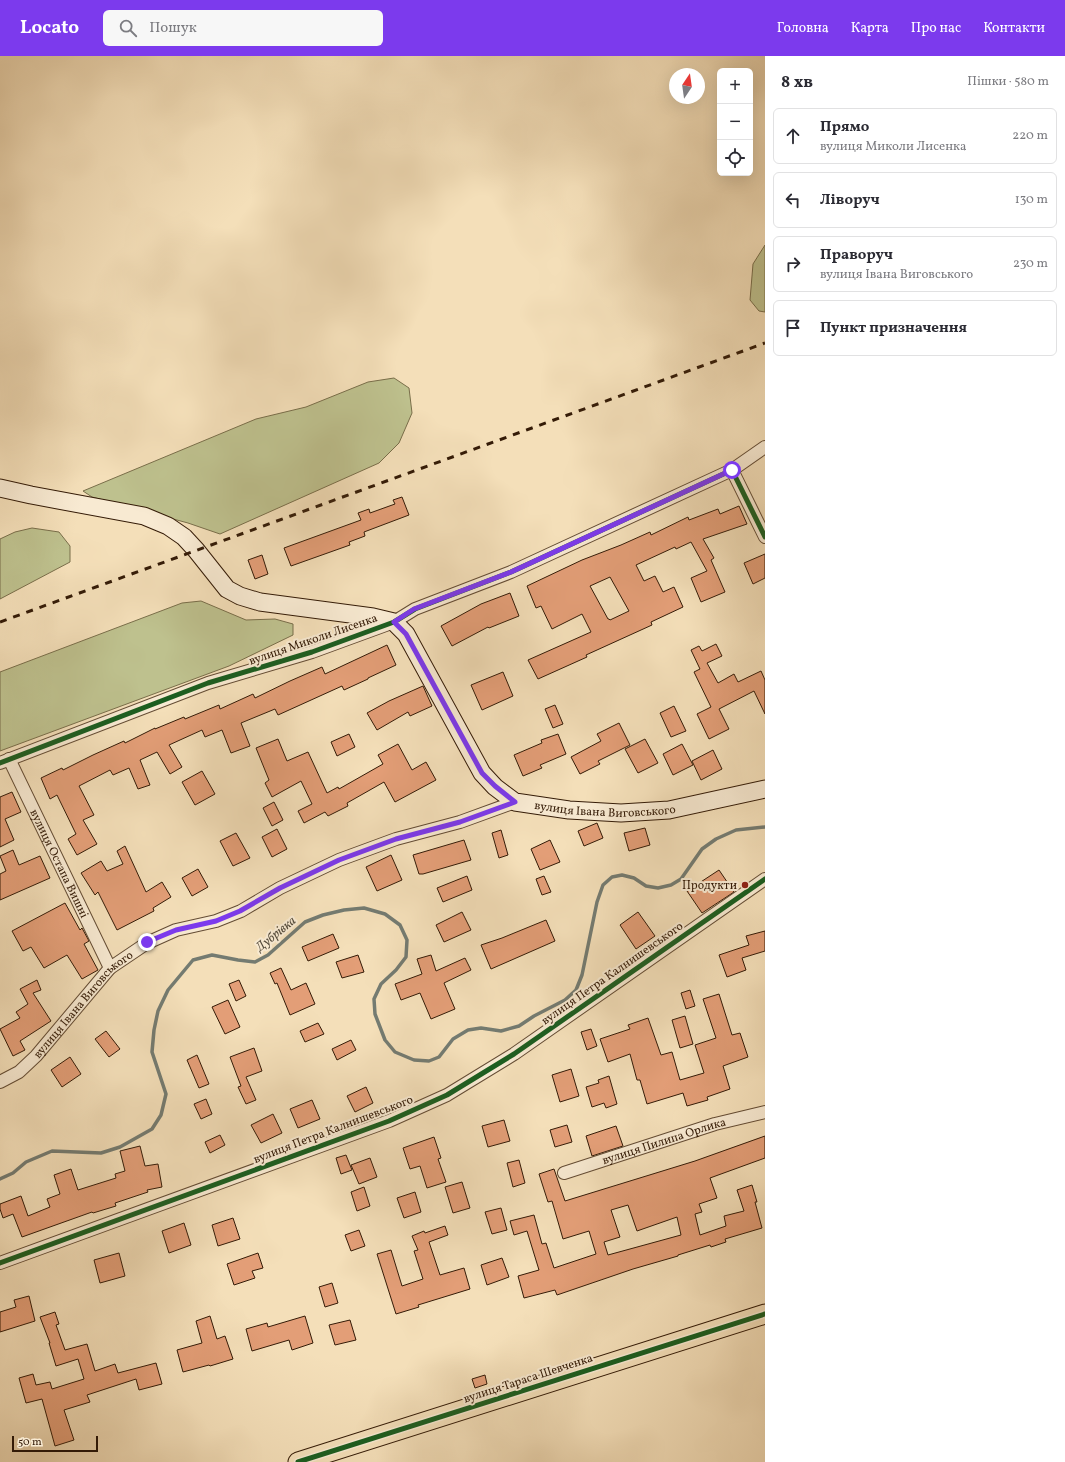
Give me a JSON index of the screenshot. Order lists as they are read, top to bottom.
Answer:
{
  "streets": {
    "main road": ["вулиця Івана Виговського", "вулиця Тараса Шевченка"],
    "street": [
      "вулиця Миколи Лисенка",
      "вулиця Остапа Вишні",
      "вулиця Петра Калнишевського",
      "вулиця Пилипа Орлика"
    ]
  },
  "crossings": [
    ["вулиця Миколи Лисенка", "вулиця Остапа Вишні"],
    ["вулиця Івана Виговського", "вулиця Остапа Вишні"]
  ],
  "water": ["Дубрівка"],
  "places": ["Продукти"],
  "scale_bar": "50 m",
  "north": "top",
  "page": {
    "header": "Locato",
    "search": "Пошук",
    "nav": [
      "Головна",
      "Карта",
      "Про нас",
      "Контакти"
    ],
    "heading": ["8 хв", "Пішки · 580 m"],
    "map_buttons": ["+", "−"],
    "list": [
      ["Прямо", "вулиця Миколи Лисенка", "220 m"],
      ["Ліворуч", "130 m"],
      ["Праворуч", "вулиця Івана Виговського", "230 m"],
      "Пункт призначення"
    ],
    "scale": "50 m"
  }
}
